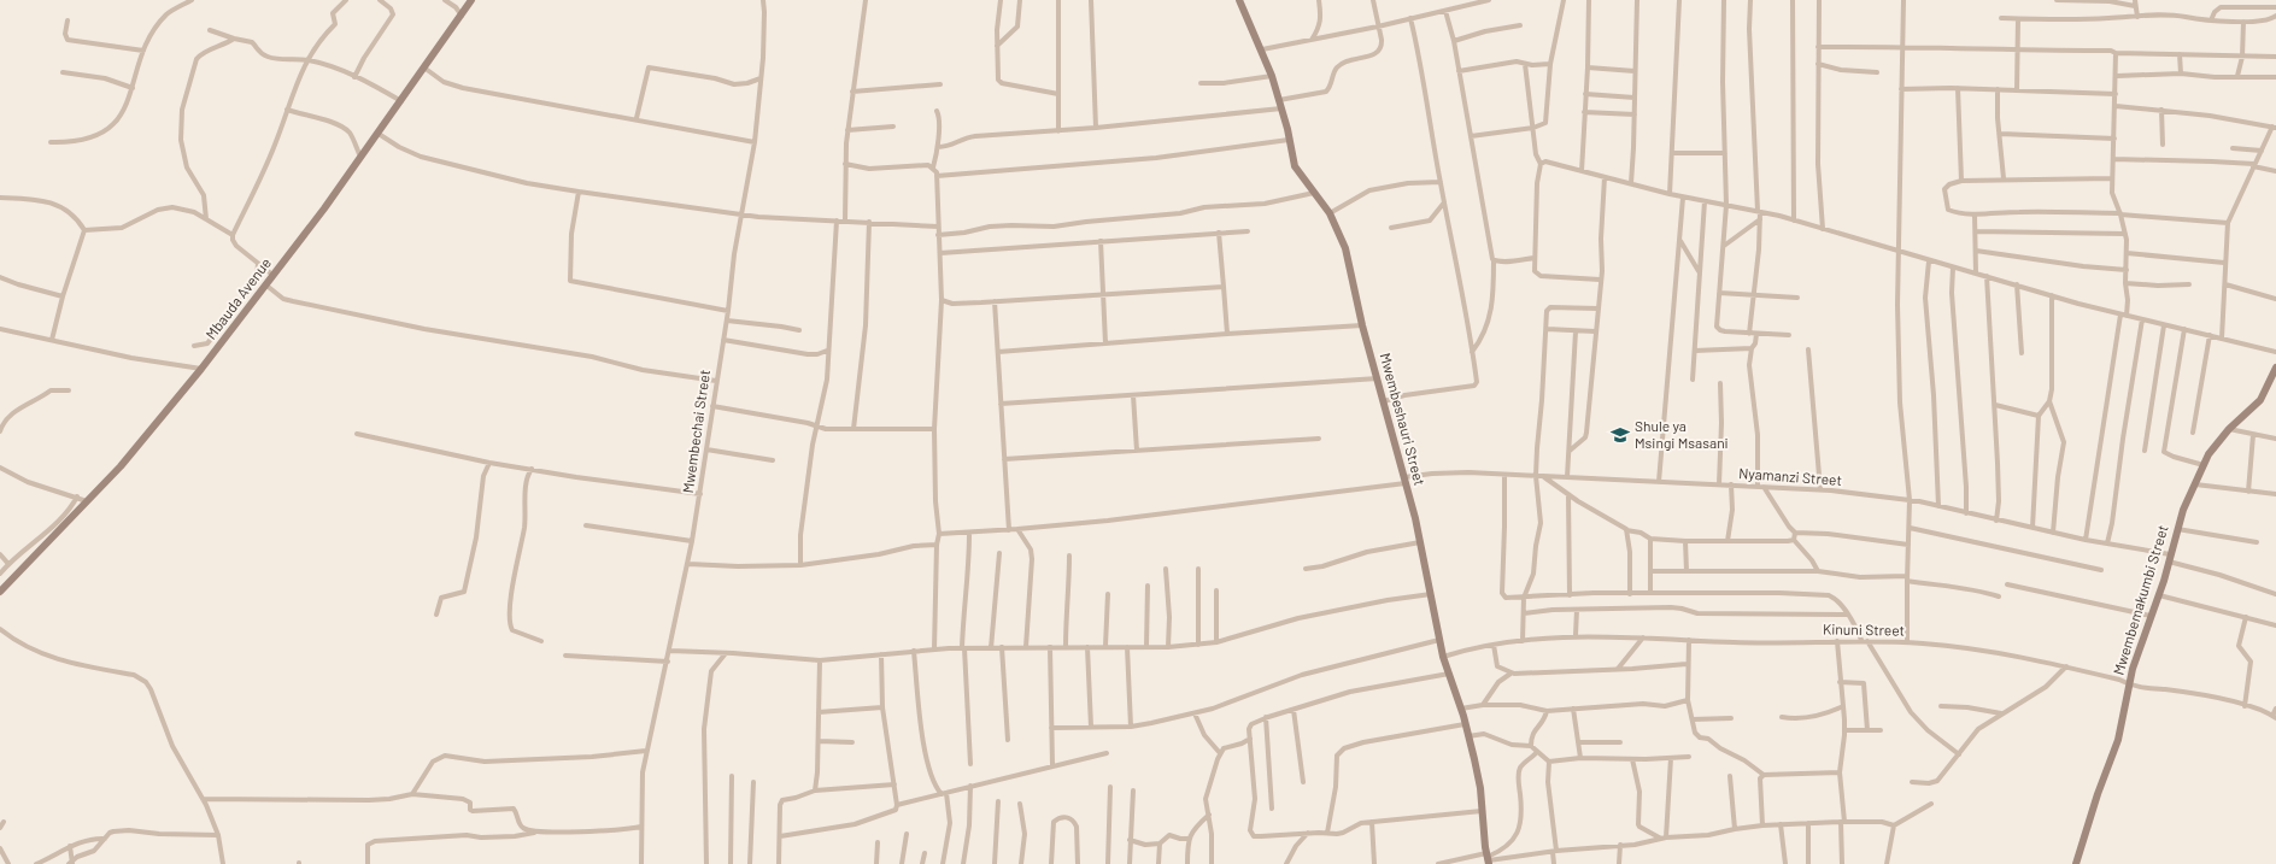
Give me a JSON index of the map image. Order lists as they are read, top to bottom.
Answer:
{
  "streets": {
    "street": [
      "Mbauda Avenue",
      "Mwembeshauri Street",
      "Mwembechai Street",
      "Nyamanzi Street",
      "Mwembemakumbi Street",
      "Kinuni Street"
    ]
  },
  "crossings": [
    ["Mwembeshauri Street", "Nyamanzi Street"],
    ["Mwembeshauri Street", "Kinuni Street"],
    ["Nyamanzi Street", "Mwembemakumbi Street"],
    ["Mwembemakumbi Street", "Kinuni Street"]
  ],
  "places": {
    "school or university": ["Shule ya Msingi Msasani"]
  }
}
